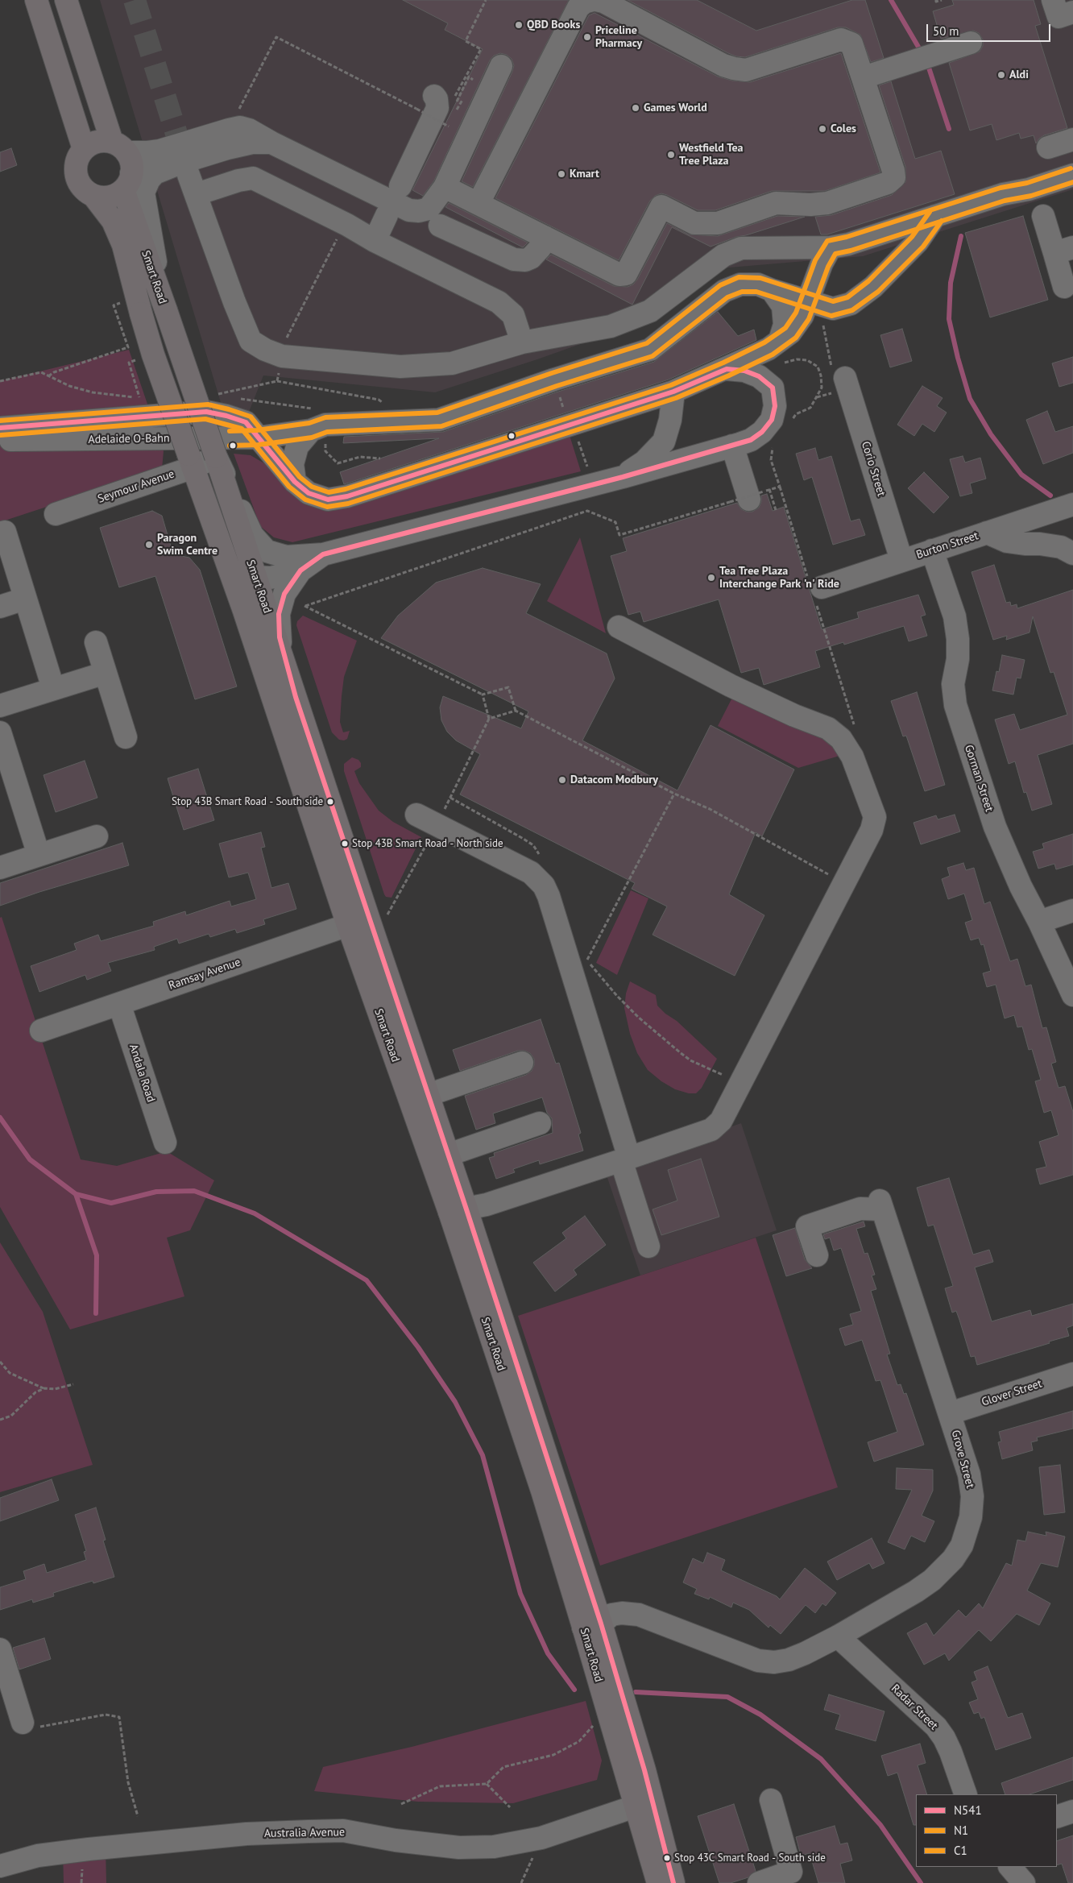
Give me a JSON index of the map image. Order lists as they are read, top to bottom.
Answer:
{
  "streets": {
    "main road": ["Smart Road"],
    "street": [
      "Adelaide O-Bahn",
      "Corio Street",
      "Seymour Avenue",
      "Burton Street",
      "Gorman Street",
      "Ramsay Avenue",
      "Andala Road",
      "Glover Street",
      "Grove Street",
      "Radar Street",
      "Australia Avenue"
    ]
  },
  "crossings": [
    ["Smart Road", "Seymour Avenue"],
    ["Smart Road", "Ramsay Avenue"],
    ["Smart Road", "Grove Street"],
    ["Smart Road", "Australia Avenue"],
    ["Corio Street", "Burton Street"],
    ["Burton Street", "Gorman Street"],
    ["Ramsay Avenue", "Andala Road"],
    ["Glover Street", "Grove Street"],
    ["Grove Street", "Radar Street"]
  ],
  "places": [
    "QBD Books",
    "Priceline Pharmacy",
    "Aldi",
    "Games World",
    "Coles",
    "Westfield Tea Tree Plaza",
    "Kmart",
    "Paragon Swim Centre",
    "Tea Tree Plaza Interchange Park 'n' Ride",
    "Datacom Modbury",
    "Stop 43B Smart Road - South side",
    "Stop 43B Smart Road - North side",
    "Stop 43C Smart Road - South side"
  ],
  "lines": ["transit line C1", "transit line N1", "transit line N541"],
  "legend": ["N541", "N1", "C1"],
  "scale_bar": "50 m"
}
